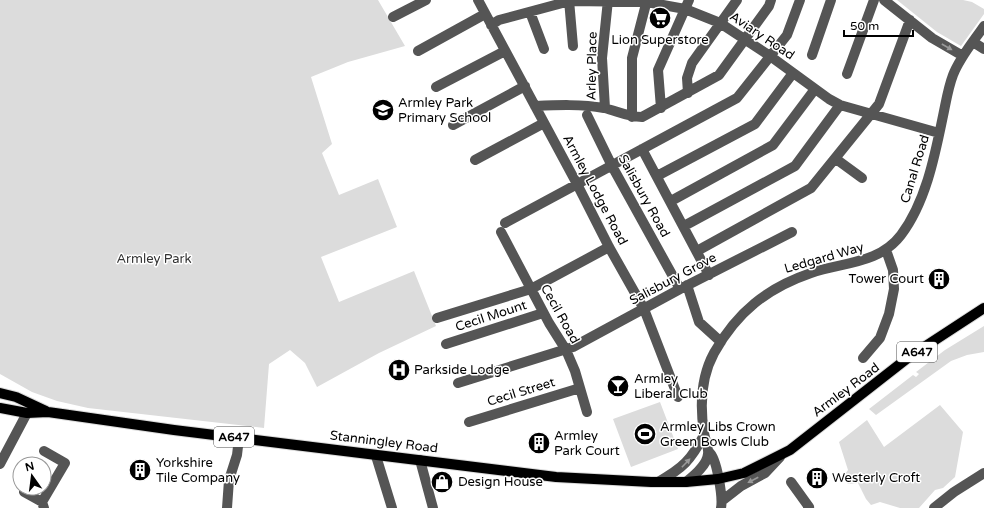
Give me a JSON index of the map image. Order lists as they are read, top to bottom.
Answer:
{
  "streets": {
    "main road": ["A647", "Armley Road", "Stanningley Road"],
    "street": [
      "Aviary Road",
      "Arley Place",
      "Canal Road",
      "Armley Lodge Road",
      "Salisbury Road",
      "Ledgard Way",
      "Salisbury Grove",
      "Cecil Road",
      "Cecil Mount",
      "Cecil Street"
    ]
  },
  "crossings": [
    ["Aviary Road", "Arley Place"],
    ["Aviary Road", "Canal Road"],
    ["Aviary Road", "Armley Lodge Road"],
    ["Canal Road", "Ledgard Way"],
    ["Armley Lodge Road", "Salisbury Grove"],
    ["Armley Lodge Road", "Cecil Road"],
    ["Salisbury Road", "Ledgard Way"],
    ["Salisbury Road", "Salisbury Grove"],
    ["Ledgard Way", "Armley Road"],
    ["Ledgard Way", "Stanningley Road"],
    ["Salisbury Grove", "Cecil Road"],
    ["Cecil Road", "Cecil Mount"],
    ["Cecil Road", "Cecil Street"],
    ["A647", "Stanningley Road"],
    ["Armley Road", "Stanningley Road"]
  ],
  "parks": ["Armley Park"],
  "places": {
    "supermarket": ["Lion Superstore"],
    "school or university": ["Armley Park Primary School"],
    "building": [
      "Tower Court",
      "Armley Park Court",
      "Yorkshire Tile Company",
      "Westerly Croft"
    ],
    "hospital": ["Parkside Lodge"],
    "bar": ["Armley Liberal Club"],
    "sports": ["Armley Libs Crown Green Bowls Club"],
    "shop": ["Design House"]
  },
  "scale_bar": "50 m",
  "north": "top"
}
